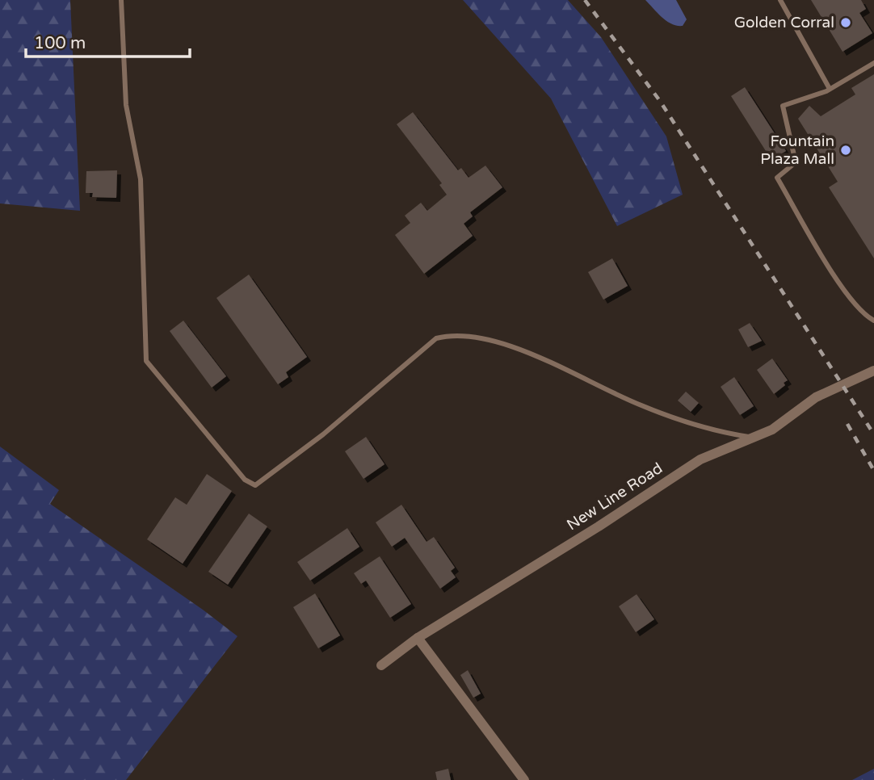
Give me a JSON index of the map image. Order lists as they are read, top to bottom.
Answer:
{
  "streets": {
    "street": ["New Line Road"]
  },
  "places": ["Golden Corral", "Fountain Plaza Mall"],
  "scale_bar": "100 m"
}
